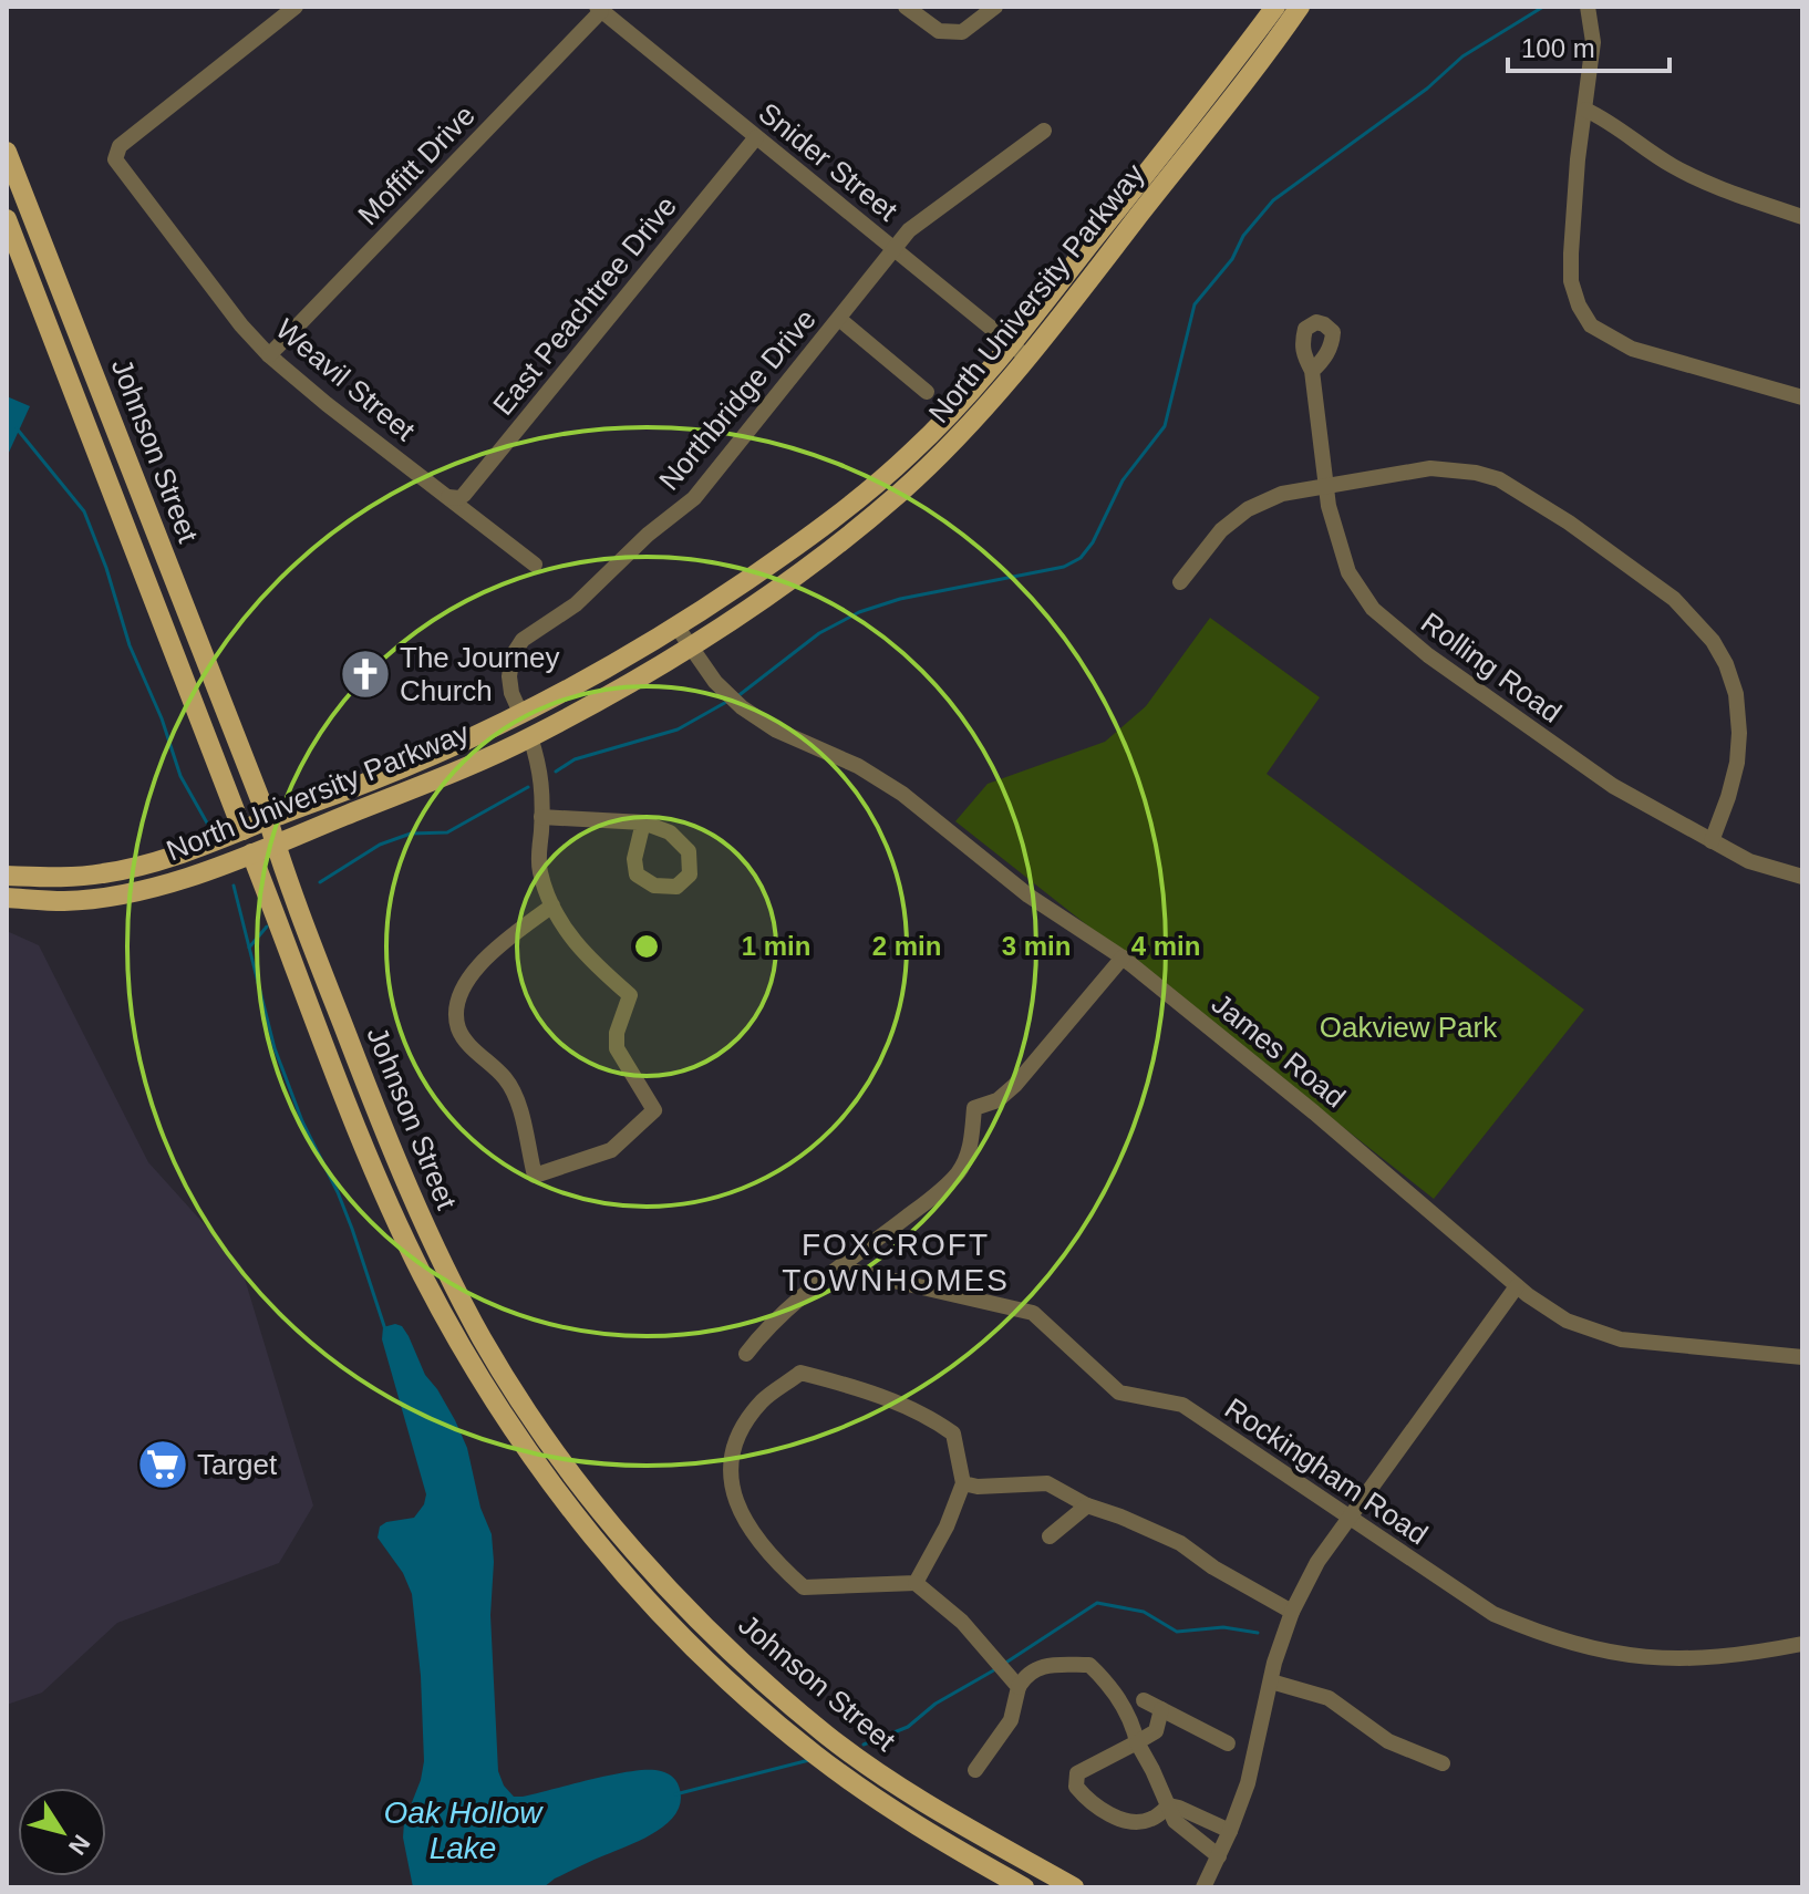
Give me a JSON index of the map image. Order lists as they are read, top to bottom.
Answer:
{
  "streets": {
    "main road": ["North University Parkway", "Johnson Street"],
    "street": [
      "Snider Street",
      "Moffitt Drive",
      "East Peachtree Drive",
      "Weavil Street",
      "Northbridge Drive",
      "Rolling Road",
      "James Road",
      "Rockingham Road"
    ]
  },
  "crossings": [
    ["Snider Street", "Moffitt Drive"],
    ["Snider Street", "North University Parkway"],
    ["Snider Street", "East Peachtree Drive"],
    ["Snider Street", "Northbridge Drive"],
    ["Moffitt Drive", "Weavil Street"],
    ["North University Parkway", "Northbridge Drive"],
    ["North University Parkway", "Johnson Street"],
    ["North University Parkway", "James Road"],
    ["East Peachtree Drive", "Weavil Street"]
  ],
  "districts": ["FOXCROFT TOWNHOMES"],
  "water": ["Oak Hollow Lake"],
  "parks": ["Oakview Park"],
  "places": {
    "church": ["The Journey Church"],
    "supermarket": ["Target"]
  },
  "scale_bar": "100 m",
  "north": "bottom right",
  "rings": [
    "1 min",
    "2 min",
    "3 min",
    "4 min"
  ]
}
